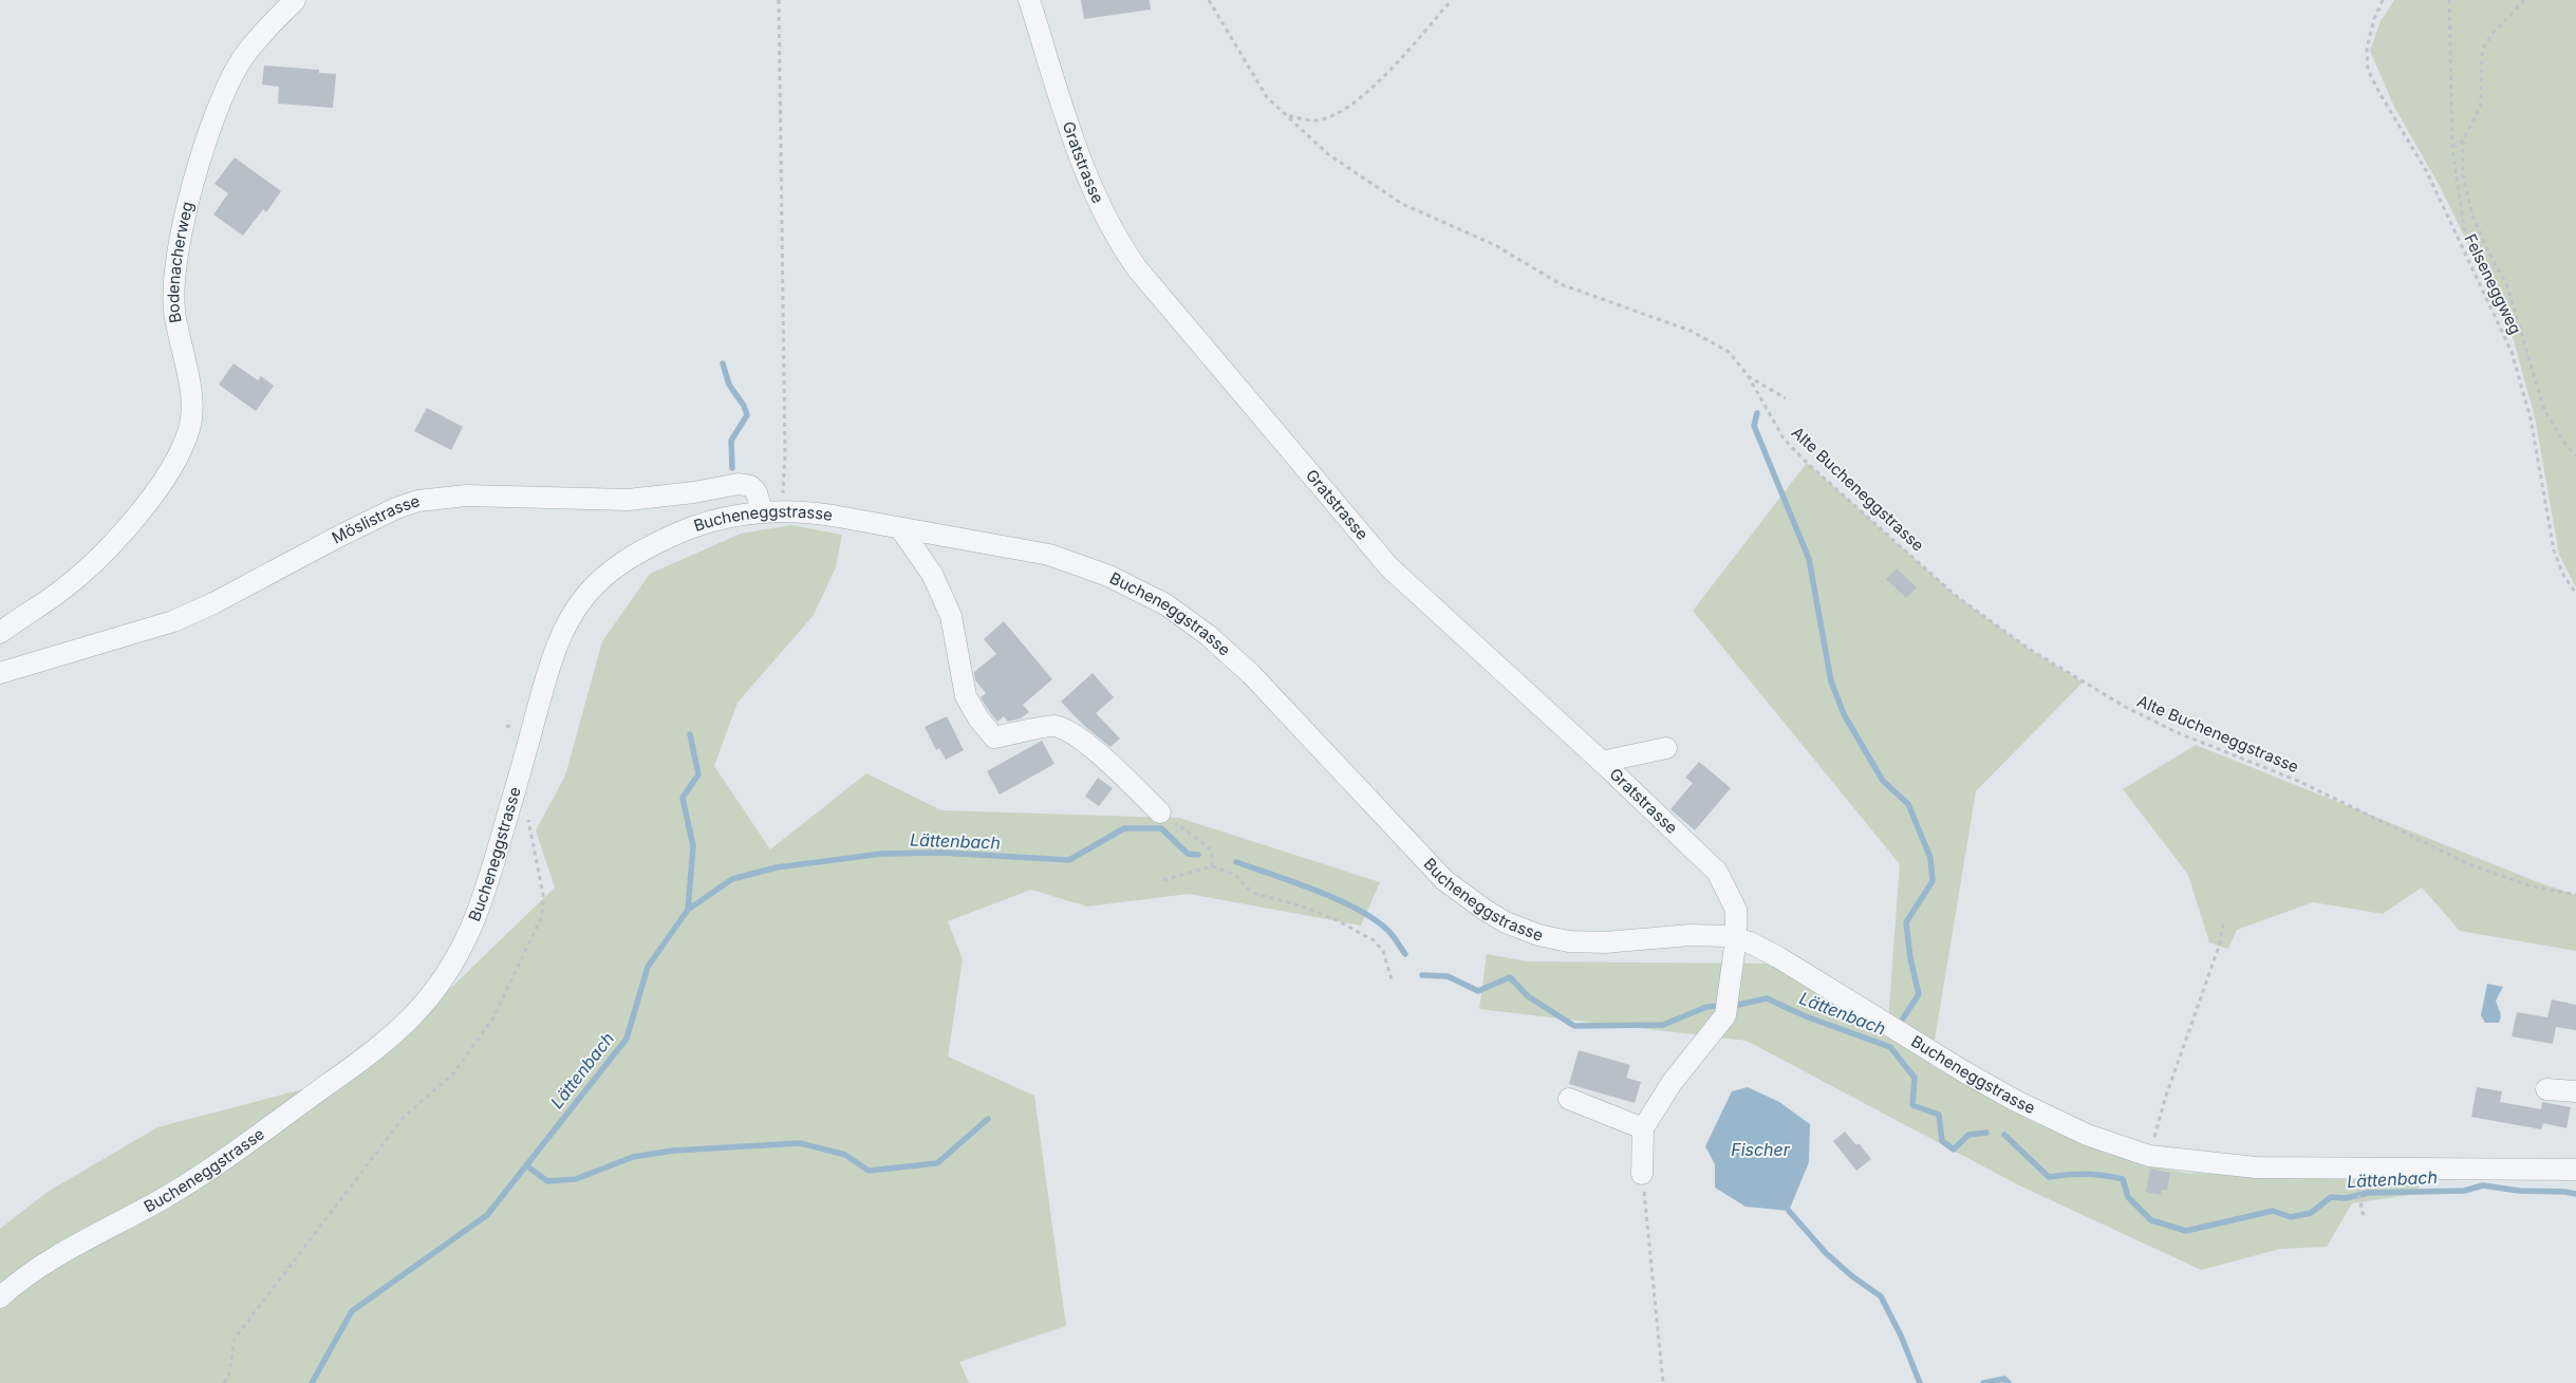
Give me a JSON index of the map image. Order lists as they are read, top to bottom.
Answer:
{
  "streets": {
    "street": [
      "Gratstrasse",
      "Bodenacherweg",
      "Möslistrasse",
      "Bucheneggstrasse"
    ],
    "path": ["Felseneggweg", "Alte Bucheneggstrasse"]
  },
  "crossings": [
    ["Gratstrasse", "Bucheneggstrasse"],
    ["Möslistrasse", "Bucheneggstrasse"]
  ],
  "water": ["Lättenbach", "Fischer"]
}
